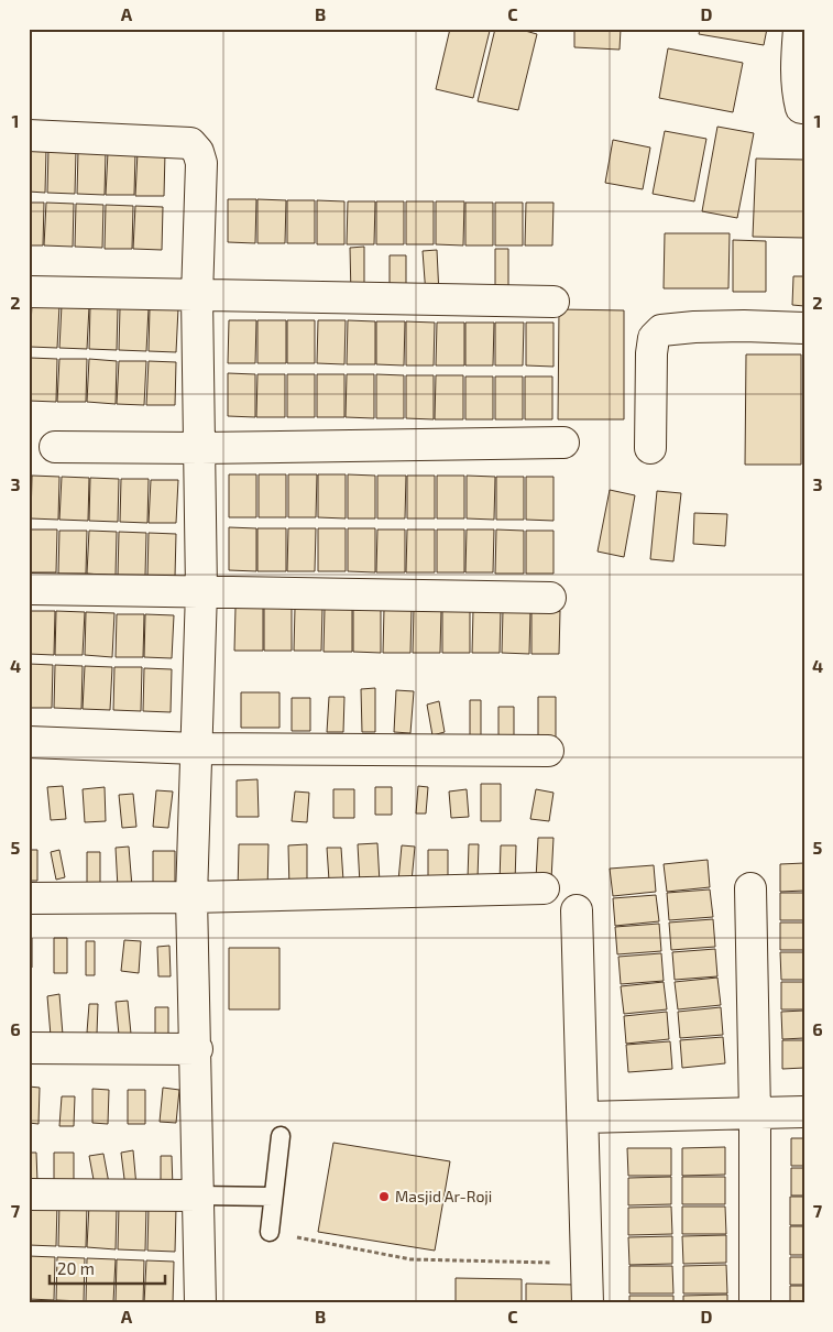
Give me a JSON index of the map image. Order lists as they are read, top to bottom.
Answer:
{
  "places": ["Masjid Ar-Roji"],
  "scale_bar": "20 m",
  "grid": {
    "columns": [
      "A",
      "B",
      "C",
      "D"
    ],
    "rows": [
      "1",
      "2",
      "3",
      "4",
      "5",
      "6",
      "7"
    ]
  }
}
